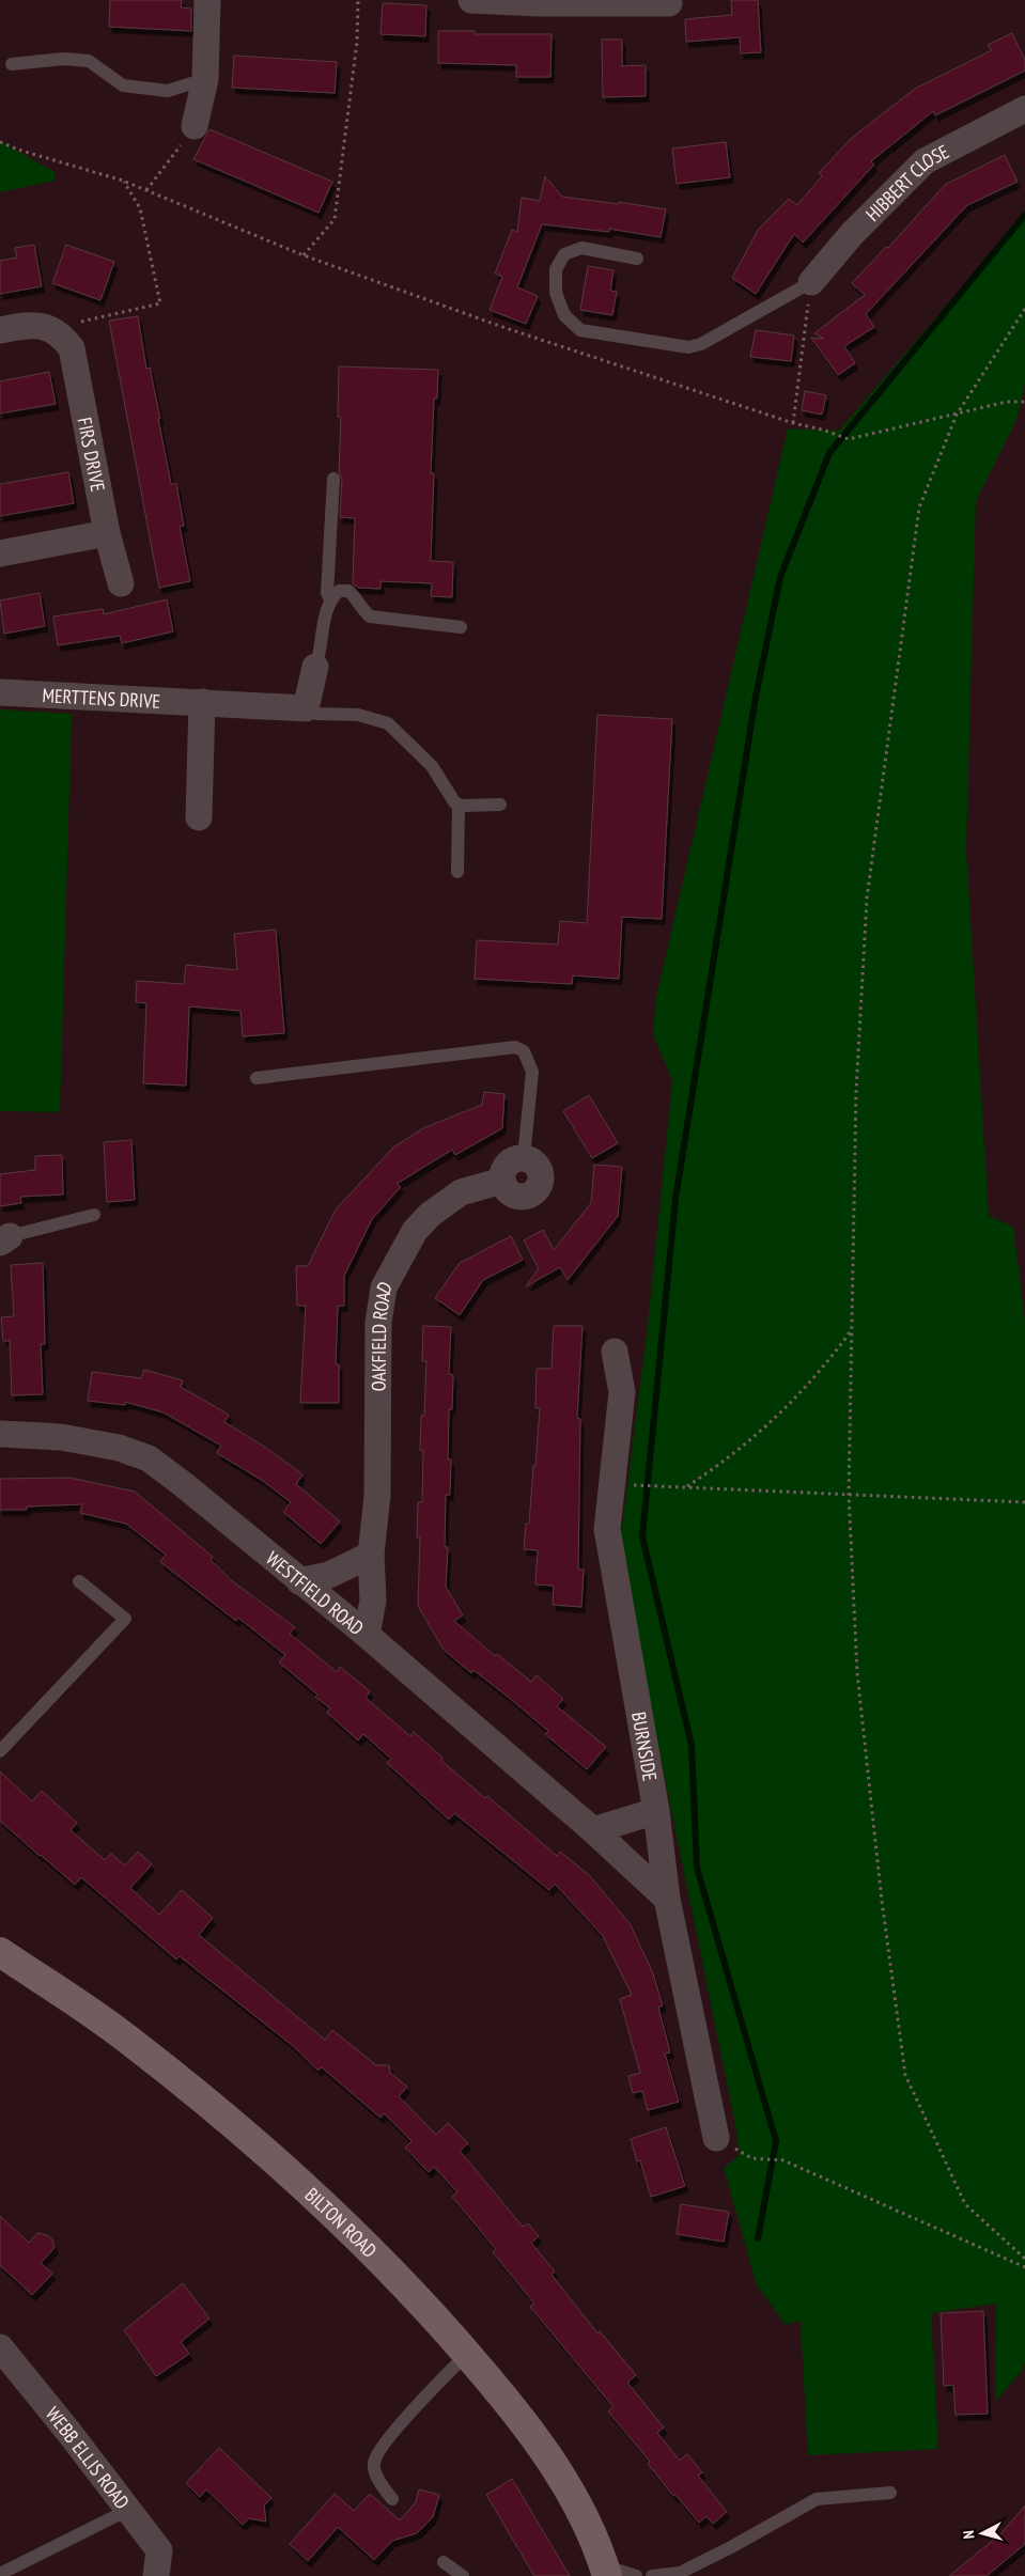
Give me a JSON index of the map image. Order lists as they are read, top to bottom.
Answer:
{
  "streets": {
    "main road": ["BILTON ROAD"],
    "street": [
      "HIBBERT CLOSE",
      "FIRS DRIVE",
      "MERTTENS DRIVE",
      "OAKFIELD ROAD",
      "WESTFIELD ROAD",
      "BURNSIDE",
      "WEBB ELLIS ROAD"
    ]
  },
  "crossings": [
    ["OAKFIELD ROAD", "WESTFIELD ROAD"],
    ["WESTFIELD ROAD", "BURNSIDE"]
  ],
  "north": "left"
}
